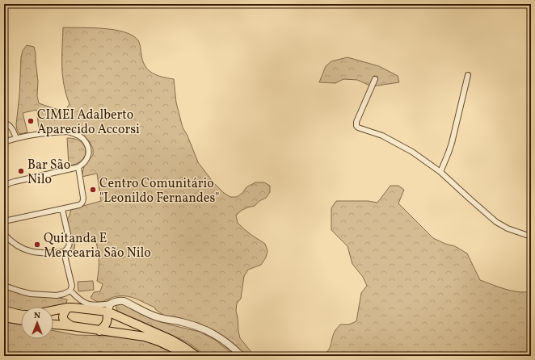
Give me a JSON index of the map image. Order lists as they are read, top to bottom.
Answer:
{
  "places": [
    "CIMEI Adalberto Aparecido Accorsi",
    "Bar São Nilo",
    "Centro Comunitário \"Leonildo Fernandes\"",
    "Quitanda E Mercearia São Nilo"
  ],
  "north": "top"
}
